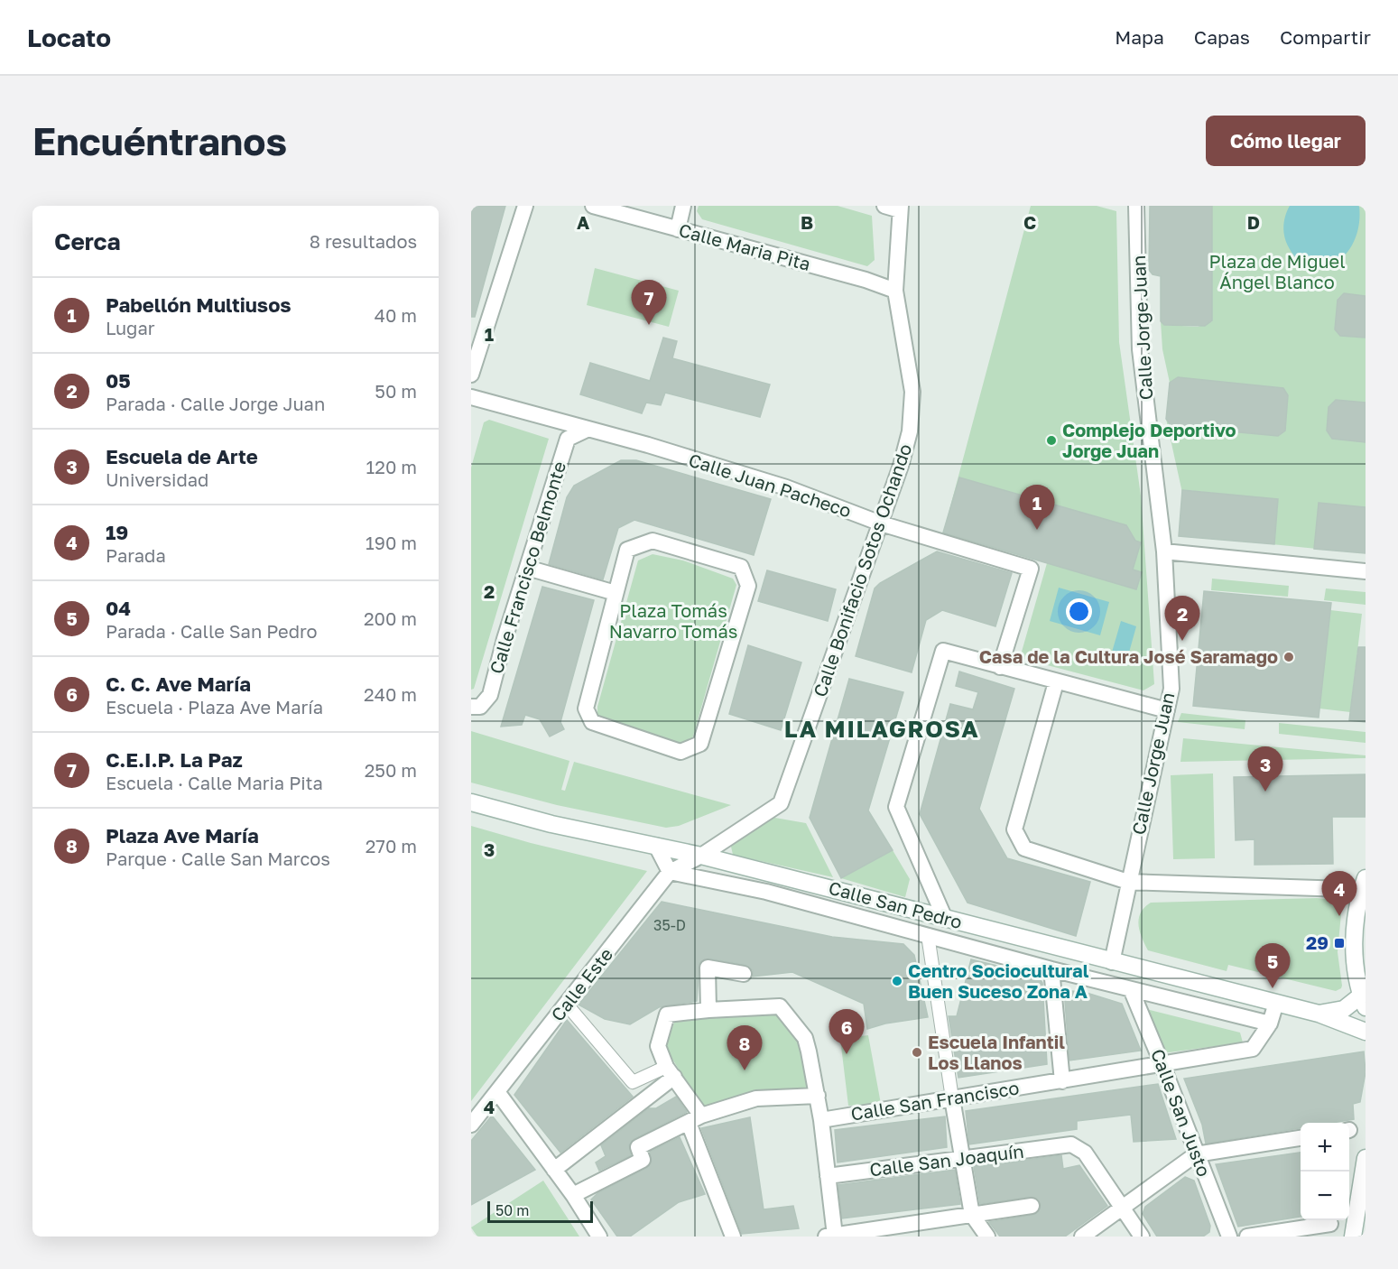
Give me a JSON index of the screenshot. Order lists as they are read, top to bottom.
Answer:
{
  "streets": {
    "main road": ["Calle San Pedro"],
    "street": [
      "Calle Maria Pita",
      "Calle Jorge Juan",
      "Calle Juan Pacheco",
      "Calle Francisco Belmonte",
      "Calle Bonifacio Sotos Ochando",
      "Calle Este",
      "Calle San Francisco",
      "Calle San Justo",
      "Calle San Joaquín"
    ]
  },
  "crossings": [
    ["Calle Maria Pita", "Calle Bonifacio Sotos Ochando"],
    ["Calle Jorge Juan", "Calle San Pedro"],
    ["Calle Juan Pacheco", "Calle Francisco Belmonte"],
    ["Calle Juan Pacheco", "Calle Bonifacio Sotos Ochando"],
    ["Calle Bonifacio Sotos Ochando", "Calle San Pedro"],
    ["Calle Bonifacio Sotos Ochando", "Calle Este"],
    ["Calle San Pedro", "Calle Este"],
    ["Calle San Pedro", "Calle San Francisco"],
    ["Calle San Pedro", "Calle San Justo"],
    ["Calle San Francisco", "Calle San Justo"]
  ],
  "districts": ["LA MILAGROSA"],
  "parks": ["Plaza de Miguel Ángel Blanco", "Plaza Tomás Navarro Tomás"],
  "places": {
    "other": [
      "Complejo Deportivo Jorge Juan",
      "Casa de la Cultura José Saramago",
      "Centro Sociocultural Buen Suceso Zona A",
      "Escuela Infantil Los Llanos"
    ],
    "transit": ["29"]
  },
  "house_numbers": ["35-D"],
  "scale_bar": "50 m",
  "page": {
    "header": "Locato",
    "nav": ["Mapa", "Capas", "Compartir"],
    "buttons": "Cómo llegar",
    "title": "Encuéntranos",
    "heading": ["Cerca", "8 resultados"],
    "list": [
      {
        "mark": "1",
        "name": "Pabellón Multiusos",
        "note": "Lugar",
        "value": "40 m"
      },
      {
        "mark": "2",
        "name": "05",
        "note": "Parada · Calle Jorge Juan",
        "value": "50 m"
      },
      {
        "mark": "3",
        "name": "Escuela de Arte",
        "note": "Universidad",
        "value": "120 m"
      },
      {
        "mark": "4",
        "name": "19",
        "note": "Parada",
        "value": "190 m"
      },
      {
        "mark": "5",
        "name": "04",
        "note": "Parada · Calle San Pedro",
        "value": "200 m"
      },
      {
        "mark": "6",
        "name": "C. C. Ave María",
        "note": "Escuela · Plaza Ave María",
        "value": "240 m"
      },
      {
        "mark": "7",
        "name": "C.E.I.P. La Paz",
        "note": "Escuela · Calle Maria Pita",
        "value": "250 m"
      },
      {
        "mark": "8",
        "name": "Plaza Ave María",
        "note": "Parque · Calle San Marcos",
        "value": "270 m"
      }
    ],
    "pins": [
      "7",
      "1",
      "2",
      "3",
      "4",
      "5",
      "6",
      "8"
    ],
    "map_buttons": ["+", "−"],
    "scale": "50 m"
  },
  "grid": {
    "columns": [
      "A",
      "B",
      "C",
      "D"
    ],
    "rows": [
      "1",
      "2",
      "3",
      "4"
    ]
  }
}
